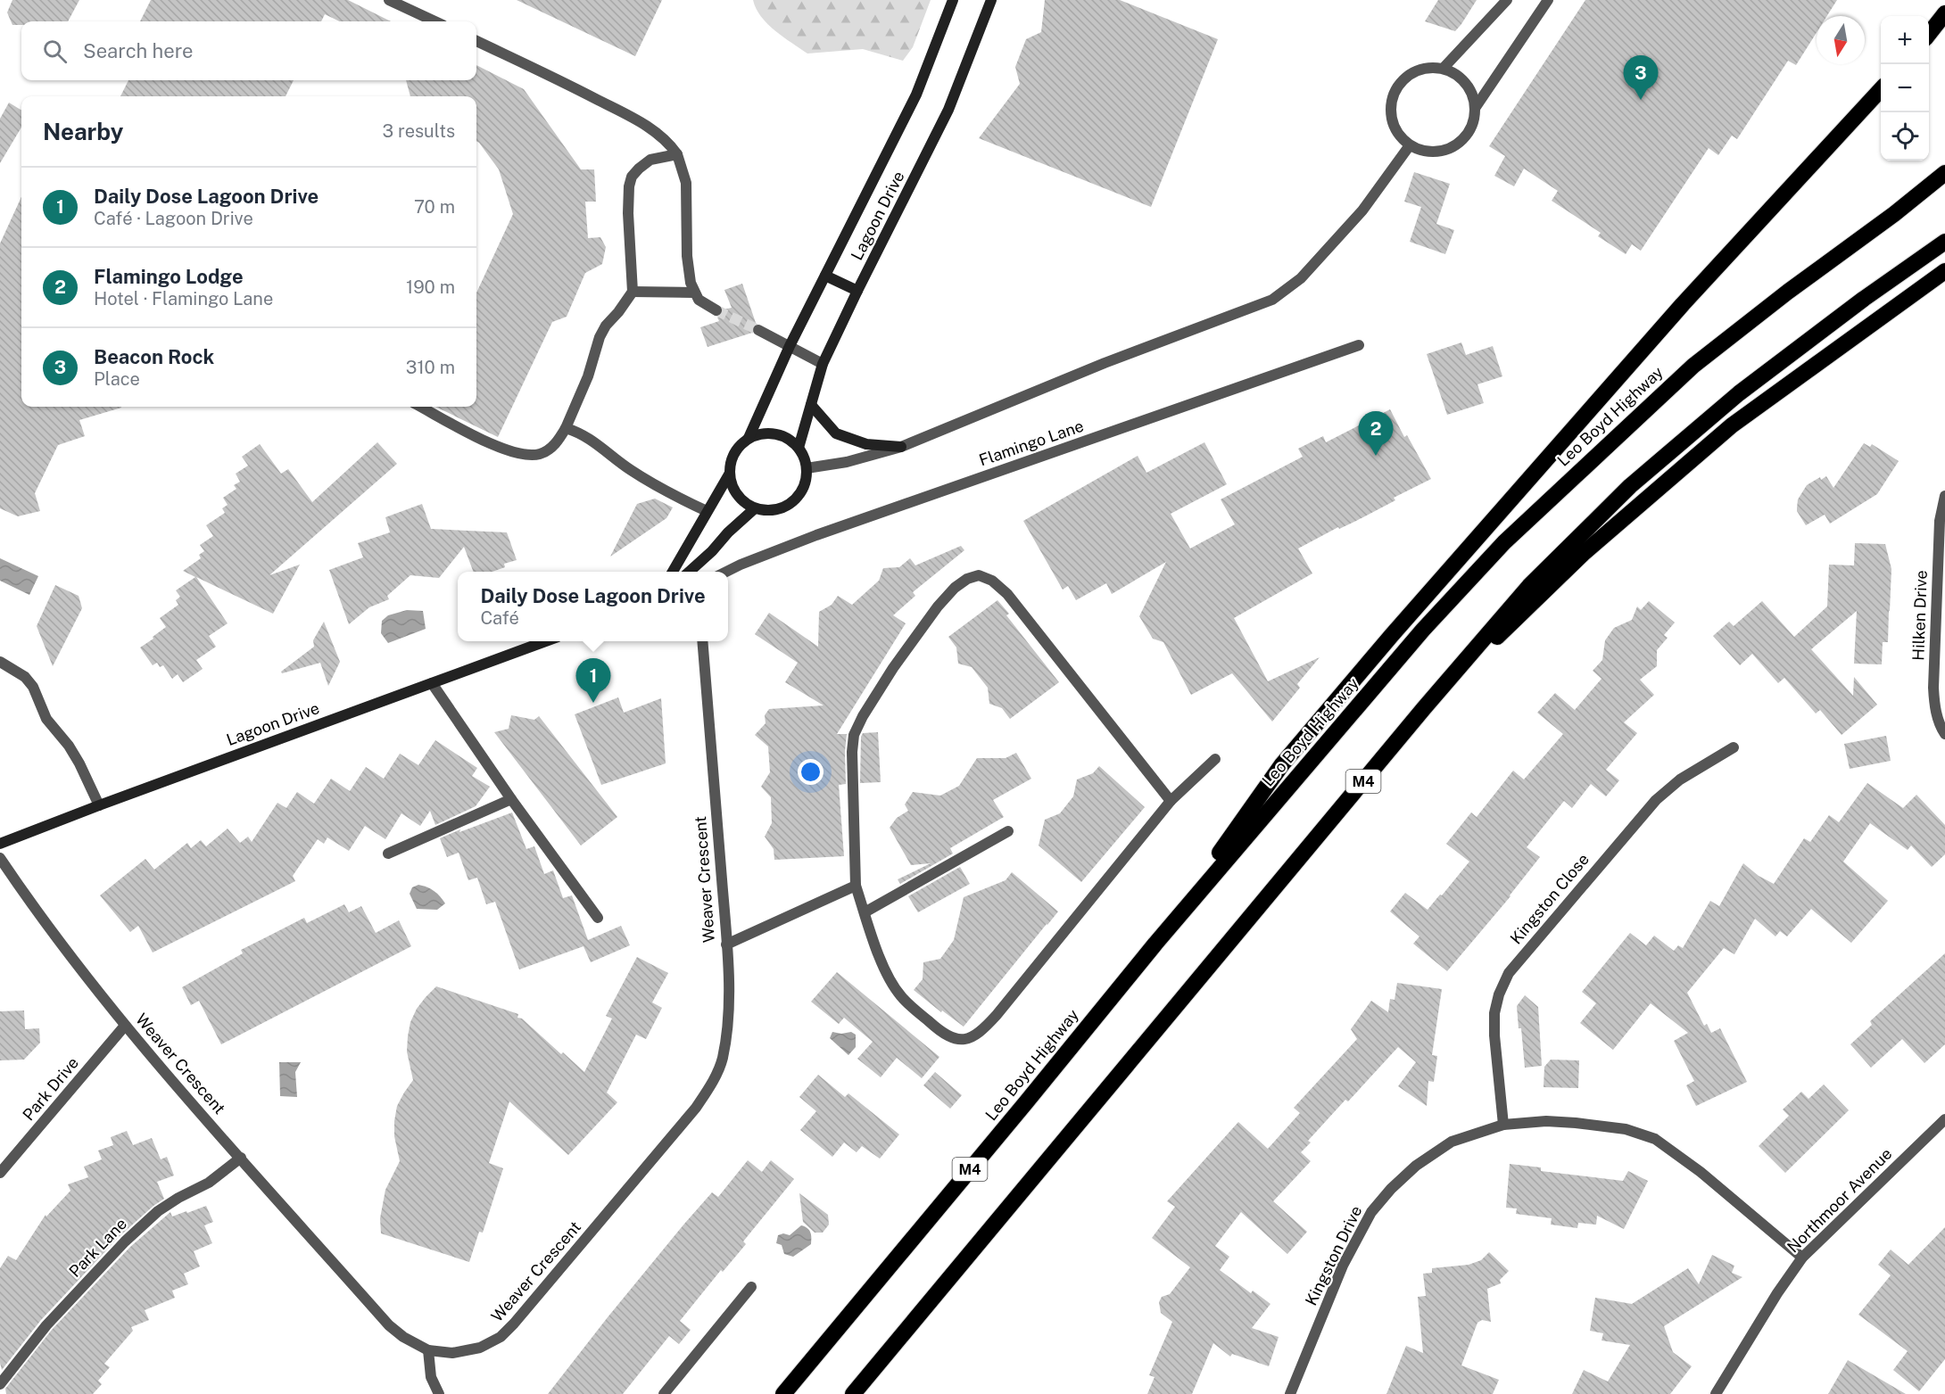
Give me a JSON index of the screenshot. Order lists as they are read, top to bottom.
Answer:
{
  "streets": {
    "highway": ["Leo Boyd Highway", "M4"],
    "street": [
      "Lagoon Drive",
      "Flamingo Lane",
      "Hilken Drive",
      "Weaver Crescent",
      "Kingston Close",
      "Park Drive",
      "Northmoor Avenue",
      "Park Lane",
      "Kingston Drive"
    ]
  },
  "crossings": [
    ["Weaver Crescent", "Park Drive"],
    ["Weaver Crescent", "Park Lane"],
    ["Kingston Close", "Kingston Drive"],
    ["Northmoor Avenue", "Kingston Drive"]
  ],
  "north": "bottom",
  "page": {
    "map_buttons": ["+", "−"],
    "search": "Search here",
    "pins": ["3", "2", "1"],
    "heading": ["Nearby", "3 results"],
    "list": [
      {
        "mark": "1",
        "name": "Daily Dose Lagoon Drive",
        "note": "Café · Lagoon Drive",
        "value": "70 m"
      },
      {
        "mark": "2",
        "name": "Flamingo Lodge",
        "note": "Hotel · Flamingo Lane",
        "value": "190 m"
      },
      {
        "mark": "3",
        "name": "Beacon Rock",
        "note": "Place",
        "value": "310 m"
      }
    ],
    "popup": ["Daily Dose Lagoon Drive", "Café"]
  }
}
